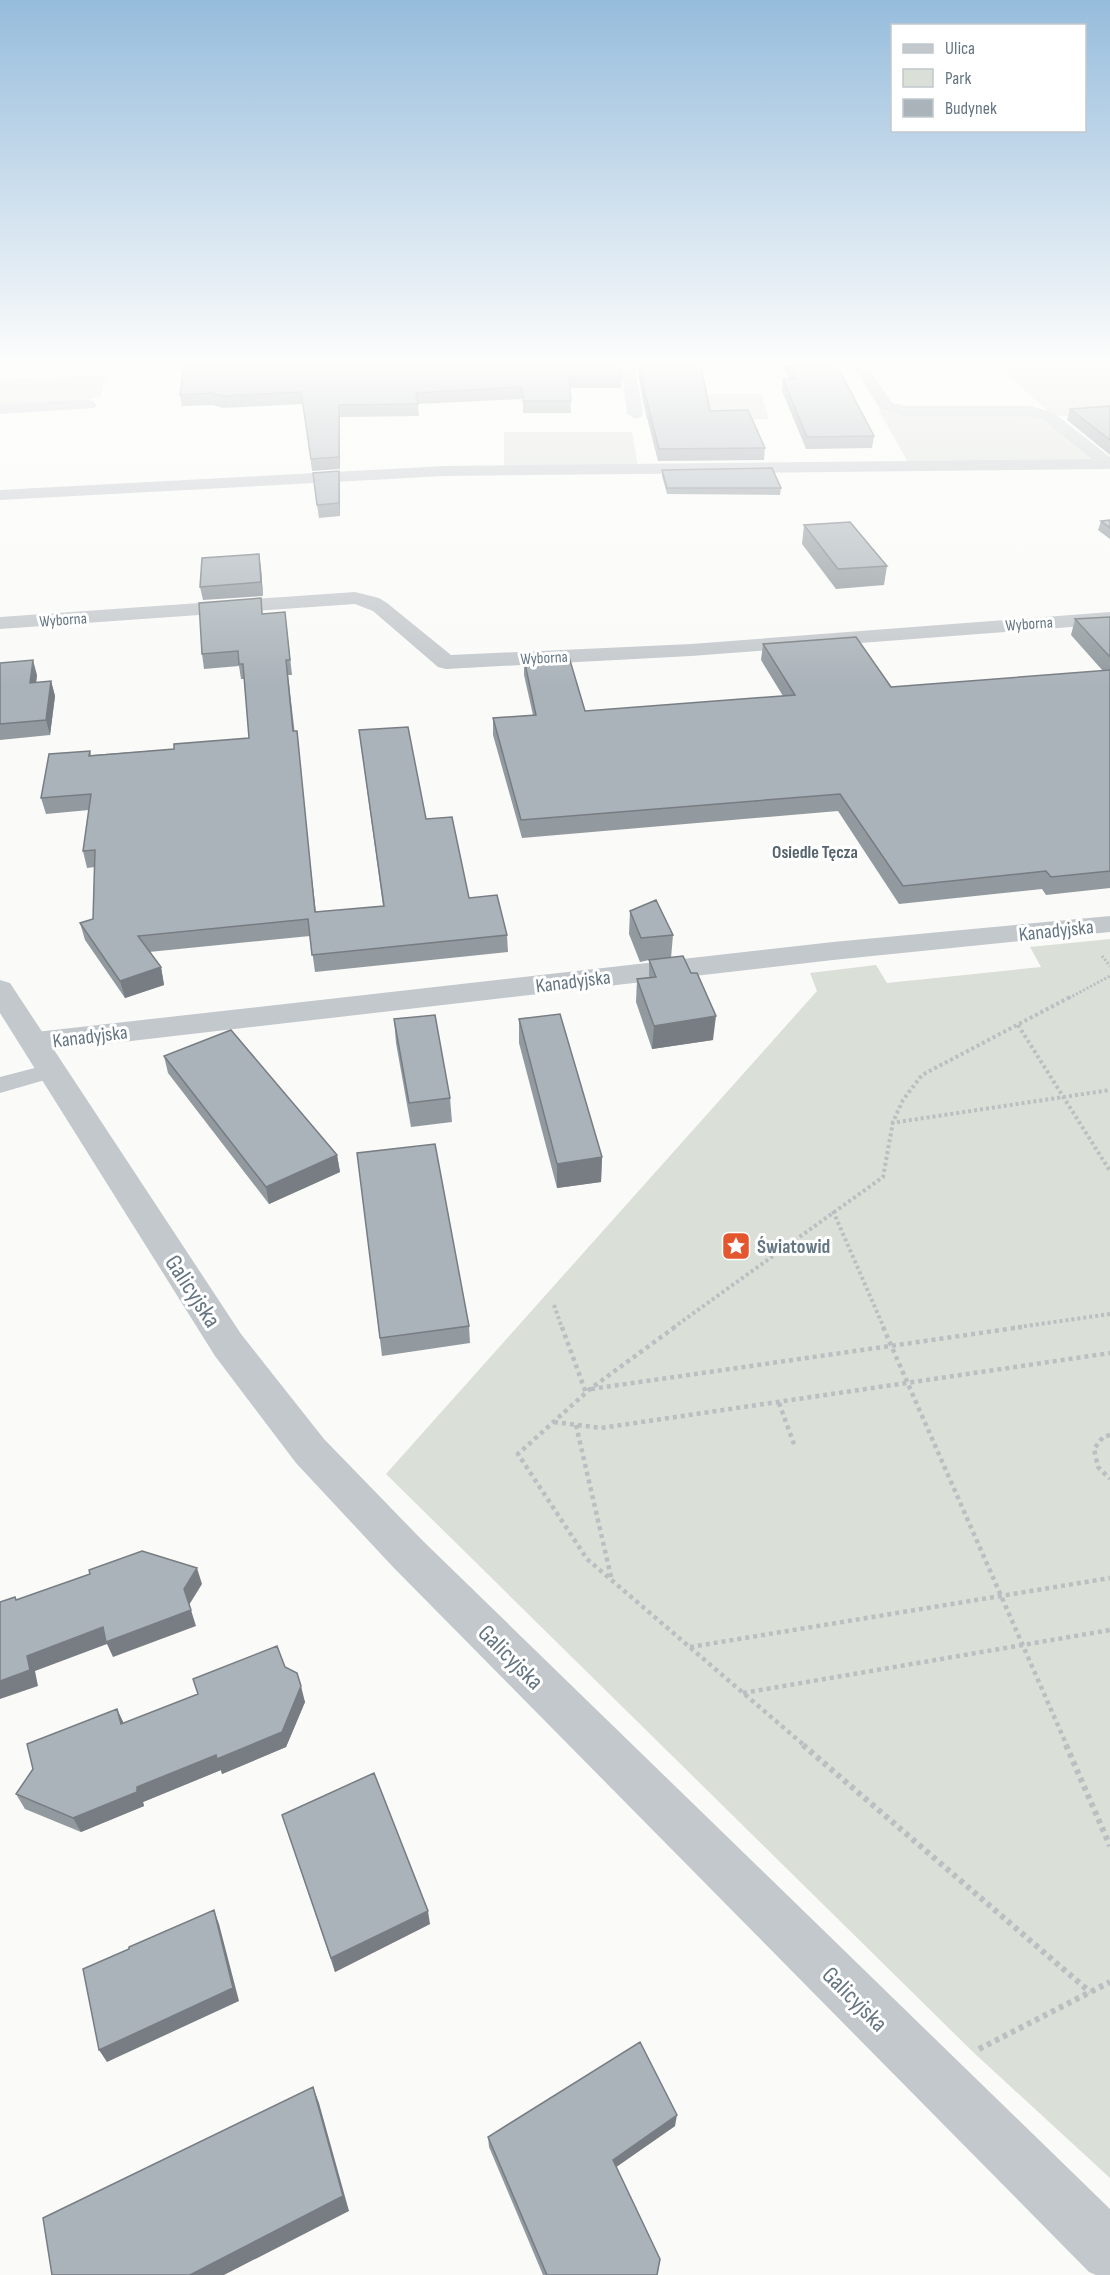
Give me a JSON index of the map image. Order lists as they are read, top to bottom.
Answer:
{
  "streets": {
    "street": ["Wyborna", "Kanadyjska", "Galicyjska"]
  },
  "crossings": [
    ["Kanadyjska", "Galicyjska"]
  ],
  "districts": ["Osiedle Tęcza"],
  "places": {
    "place": ["Światowid"]
  },
  "legend": ["Ulica", "Park", "Budynek"]
}
